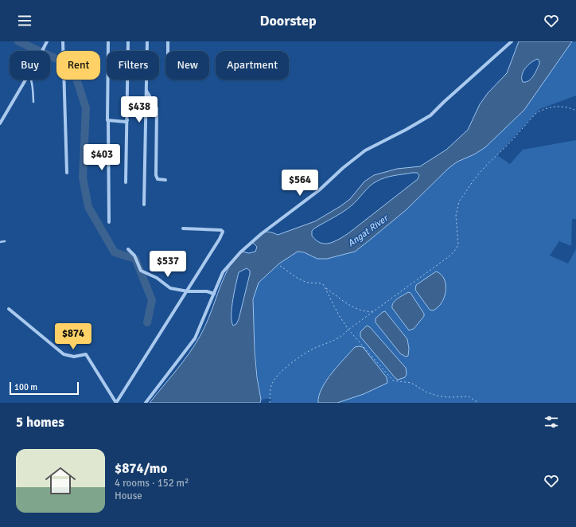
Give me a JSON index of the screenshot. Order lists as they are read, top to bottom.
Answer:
{
  "water": ["Angat River"],
  "scale_bar": "100 m",
  "page": {
    "header": "Doorstep",
    "chip": [
      "Buy",
      "Rent",
      "Filters",
      "New",
      "Apartment"
    ],
    "price": [
      "$438",
      "$403",
      "$564",
      "$537",
      "$874"
    ],
    "scale": "100 m",
    "heading": "5 homes",
    "list": [
      {
        "name": "$874/mo",
        "note": "4 rooms · 152 m² · House"
      }
    ]
  }
}
